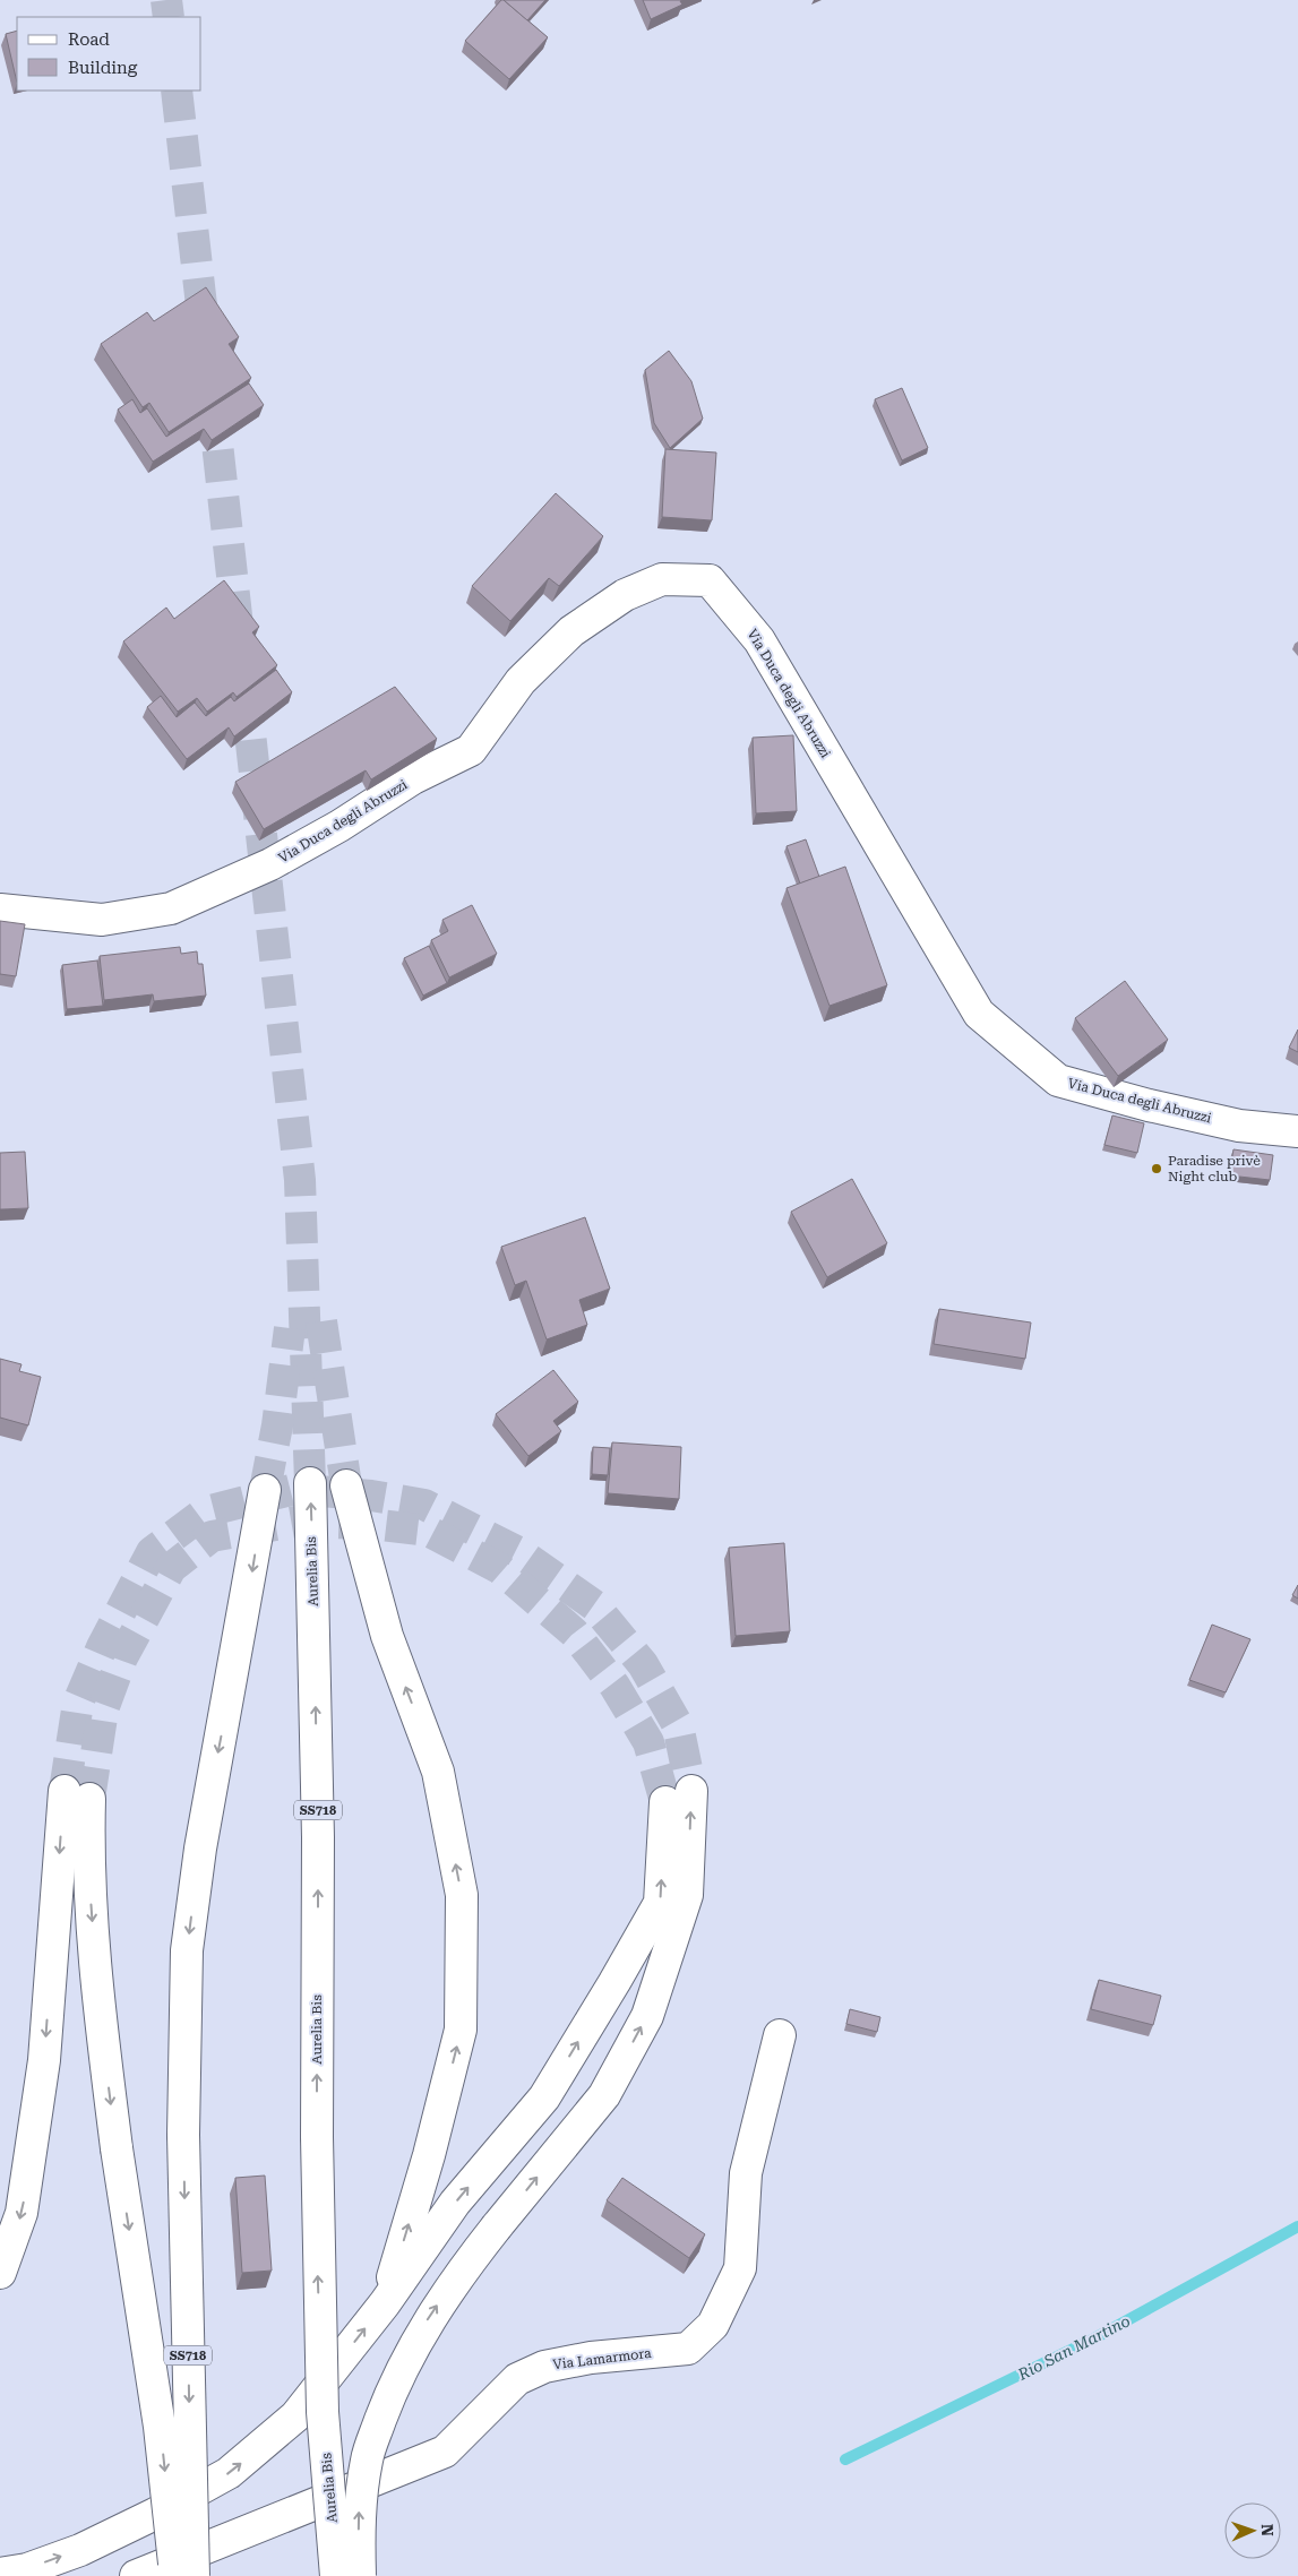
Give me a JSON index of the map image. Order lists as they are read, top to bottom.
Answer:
{
  "streets": {
    "main road": [
      "Via Duca degli Abruzzi",
      "Aurelia Bis",
      "SS718",
      "Via Lamarmora"
    ]
  },
  "water": ["Rio San Martino"],
  "places": ["Paradise privè Night club"],
  "legend": ["Road", "Building"],
  "north": "right"
}
